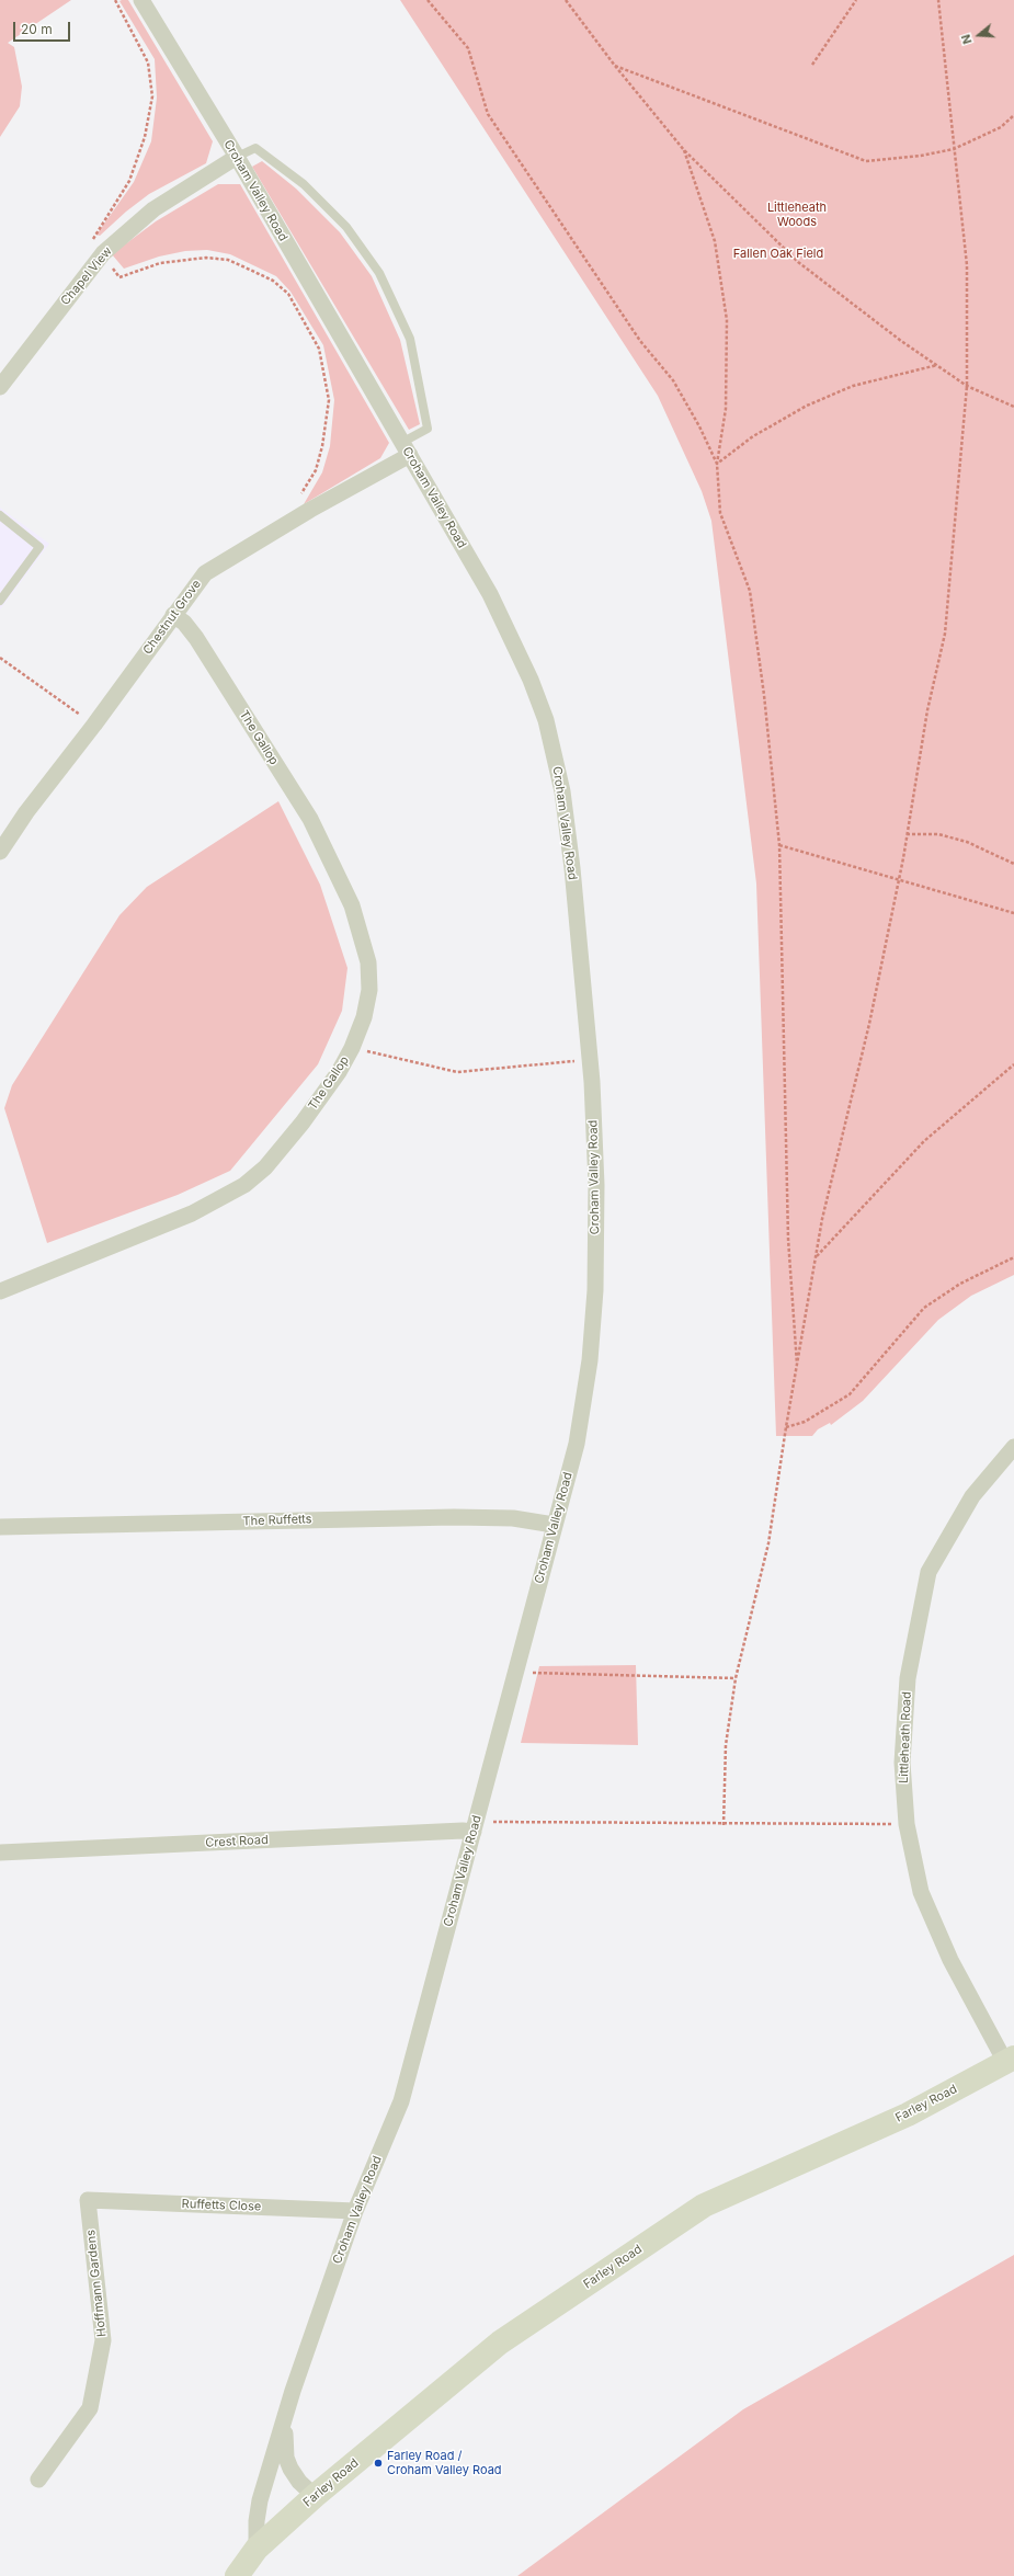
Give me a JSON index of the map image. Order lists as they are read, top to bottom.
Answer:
{
  "streets": {
    "street": [
      "Croham Valley Road",
      "Chapel View",
      "Chestnut Grove",
      "The Gallop",
      "The Ruffetts",
      "Littleheath Road",
      "Crest Road",
      "Farley Road",
      "Ruffetts Close",
      "Hoffmann Gardens"
    ]
  },
  "crossings": [
    ["Croham Valley Road", "Chapel View"],
    ["Croham Valley Road", "Chestnut Grove"],
    ["Croham Valley Road", "The Ruffetts"],
    ["Croham Valley Road", "Crest Road"],
    ["Croham Valley Road", "Farley Road"],
    ["Croham Valley Road", "Ruffetts Close"],
    ["Chestnut Grove", "The Gallop"],
    ["Littleheath Road", "Farley Road"],
    ["Ruffetts Close", "Hoffmann Gardens"]
  ],
  "parks": ["Littleheath Woods", "Fallen Oak Field"],
  "places": ["Farley Road / Croham Valley Road"],
  "scale_bar": "20 m",
  "north": "left"
}
